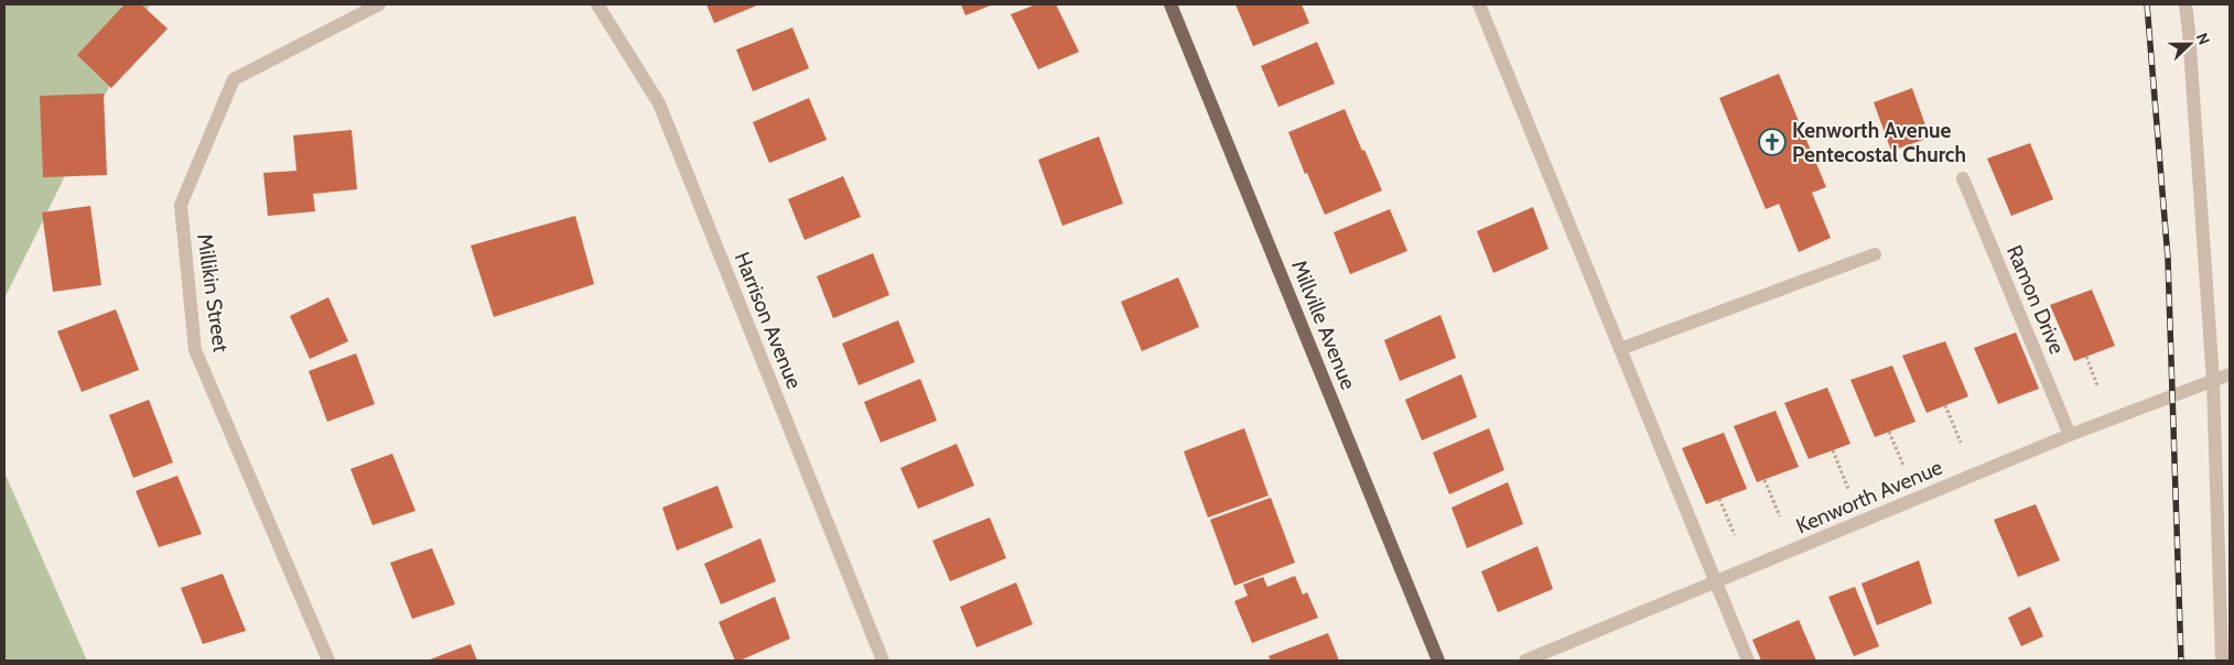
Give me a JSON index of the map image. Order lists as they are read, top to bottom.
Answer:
{
  "streets": {
    "main road": ["Millville Avenue"],
    "street": [
      "Millikin Street",
      "Ramon Drive",
      "Harrison Avenue",
      "Kenworth Avenue"
    ]
  },
  "crossings": [
    ["Ramon Drive", "Kenworth Avenue"]
  ],
  "places": {
    "church": ["Kenworth Avenue Pentecostal Church"]
  },
  "north": "right"
}
